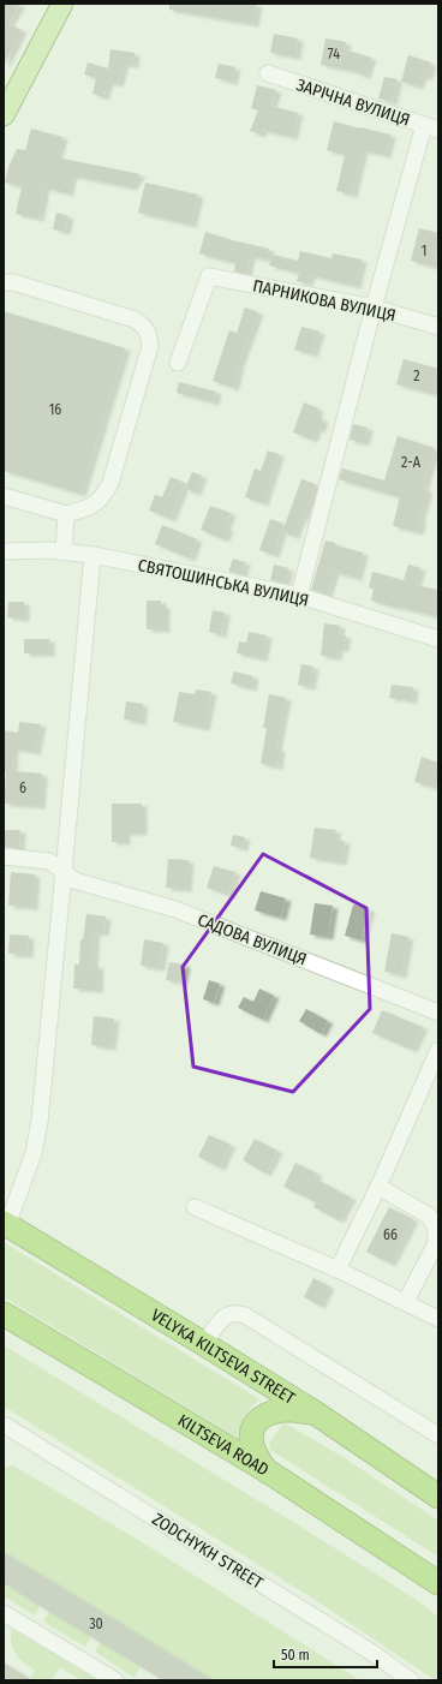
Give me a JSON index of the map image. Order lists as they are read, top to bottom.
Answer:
{
  "streets": {
    "highway": ["VELYKA KILTSEVA STREET", "KILTSEVA ROAD"],
    "street": [
      "ЗАРІЧНА ВУЛИЦЯ",
      "ПАРНИКОВА ВУЛИЦЯ",
      "СВЯТОШИНСЬКА ВУЛИЦЯ",
      "САДОВА ВУЛИЦЯ",
      "ZODCHYKH STREET"
    ]
  },
  "house_numbers": [
    "74",
    "1",
    "2",
    "16",
    "2-А",
    "6",
    "66",
    "30"
  ],
  "scale_bar": "50 m"
}
